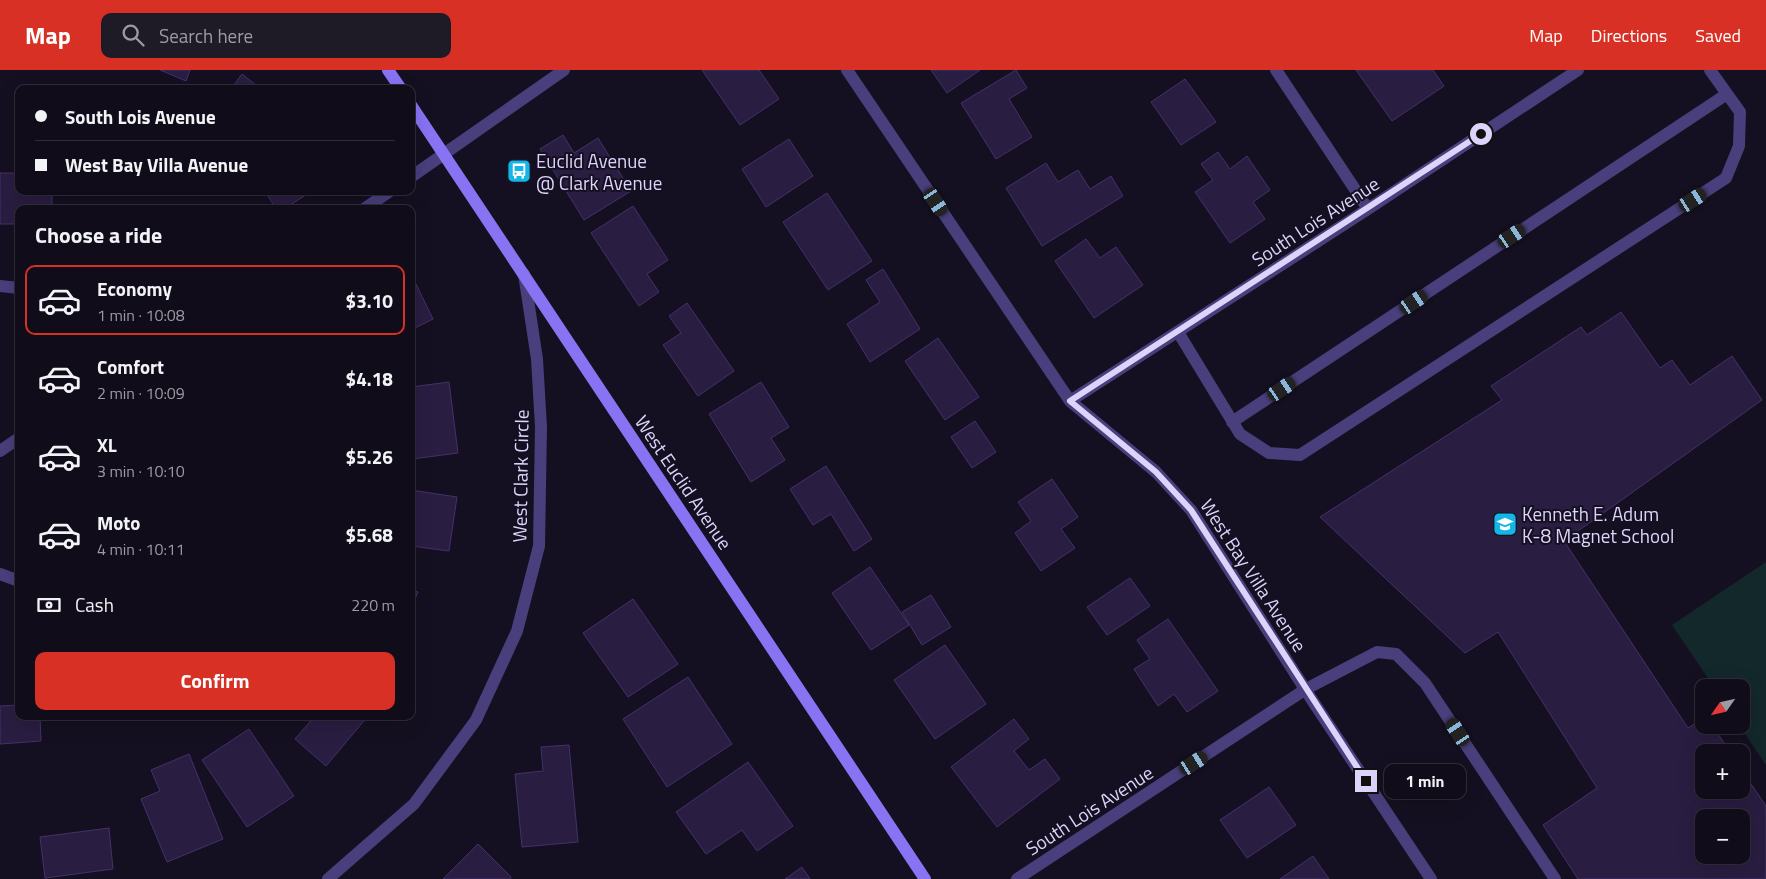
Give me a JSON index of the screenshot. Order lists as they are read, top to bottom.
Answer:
{
  "streets": {
    "street": [
      "South Lois Avenue",
      "West Clark Circle",
      "West Euclid Avenue",
      "West Bay Villa Avenue"
    ]
  },
  "crossings": [
    ["South Lois Avenue", "West Bay Villa Avenue"],
    ["West Clark Circle", "West Euclid Avenue"]
  ],
  "places": {
    "bus stop": ["Euclid Avenue @ Clark Avenue"],
    "school or university": ["Kenneth E. Adum K-8 Magnet School"]
  },
  "north": "bottom left",
  "page": {
    "header": "Map",
    "search": "Search here",
    "nav": ["Map", "Directions", "Saved"],
    "banner": ["South Lois Avenue", "West Bay Villa Avenue"],
    "heading": "Choose a ride",
    "list": [
      {
        "name": "Economy",
        "note": "1 min · 10:08",
        "value": "$3.10"
      },
      {
        "name": "Comfort",
        "note": "2 min · 10:09",
        "value": "$4.18"
      },
      {
        "name": "XL",
        "note": "3 min · 10:10",
        "value": "$5.26"
      },
      {
        "name": "Moto",
        "note": "4 min · 10:11",
        "value": "$5.68"
      }
    ],
    "pay": ["Cash", "220 m"],
    "buttons": "Confirm",
    "map_buttons": ["+", "−"],
    "bubble": "1 min"
  }
}
